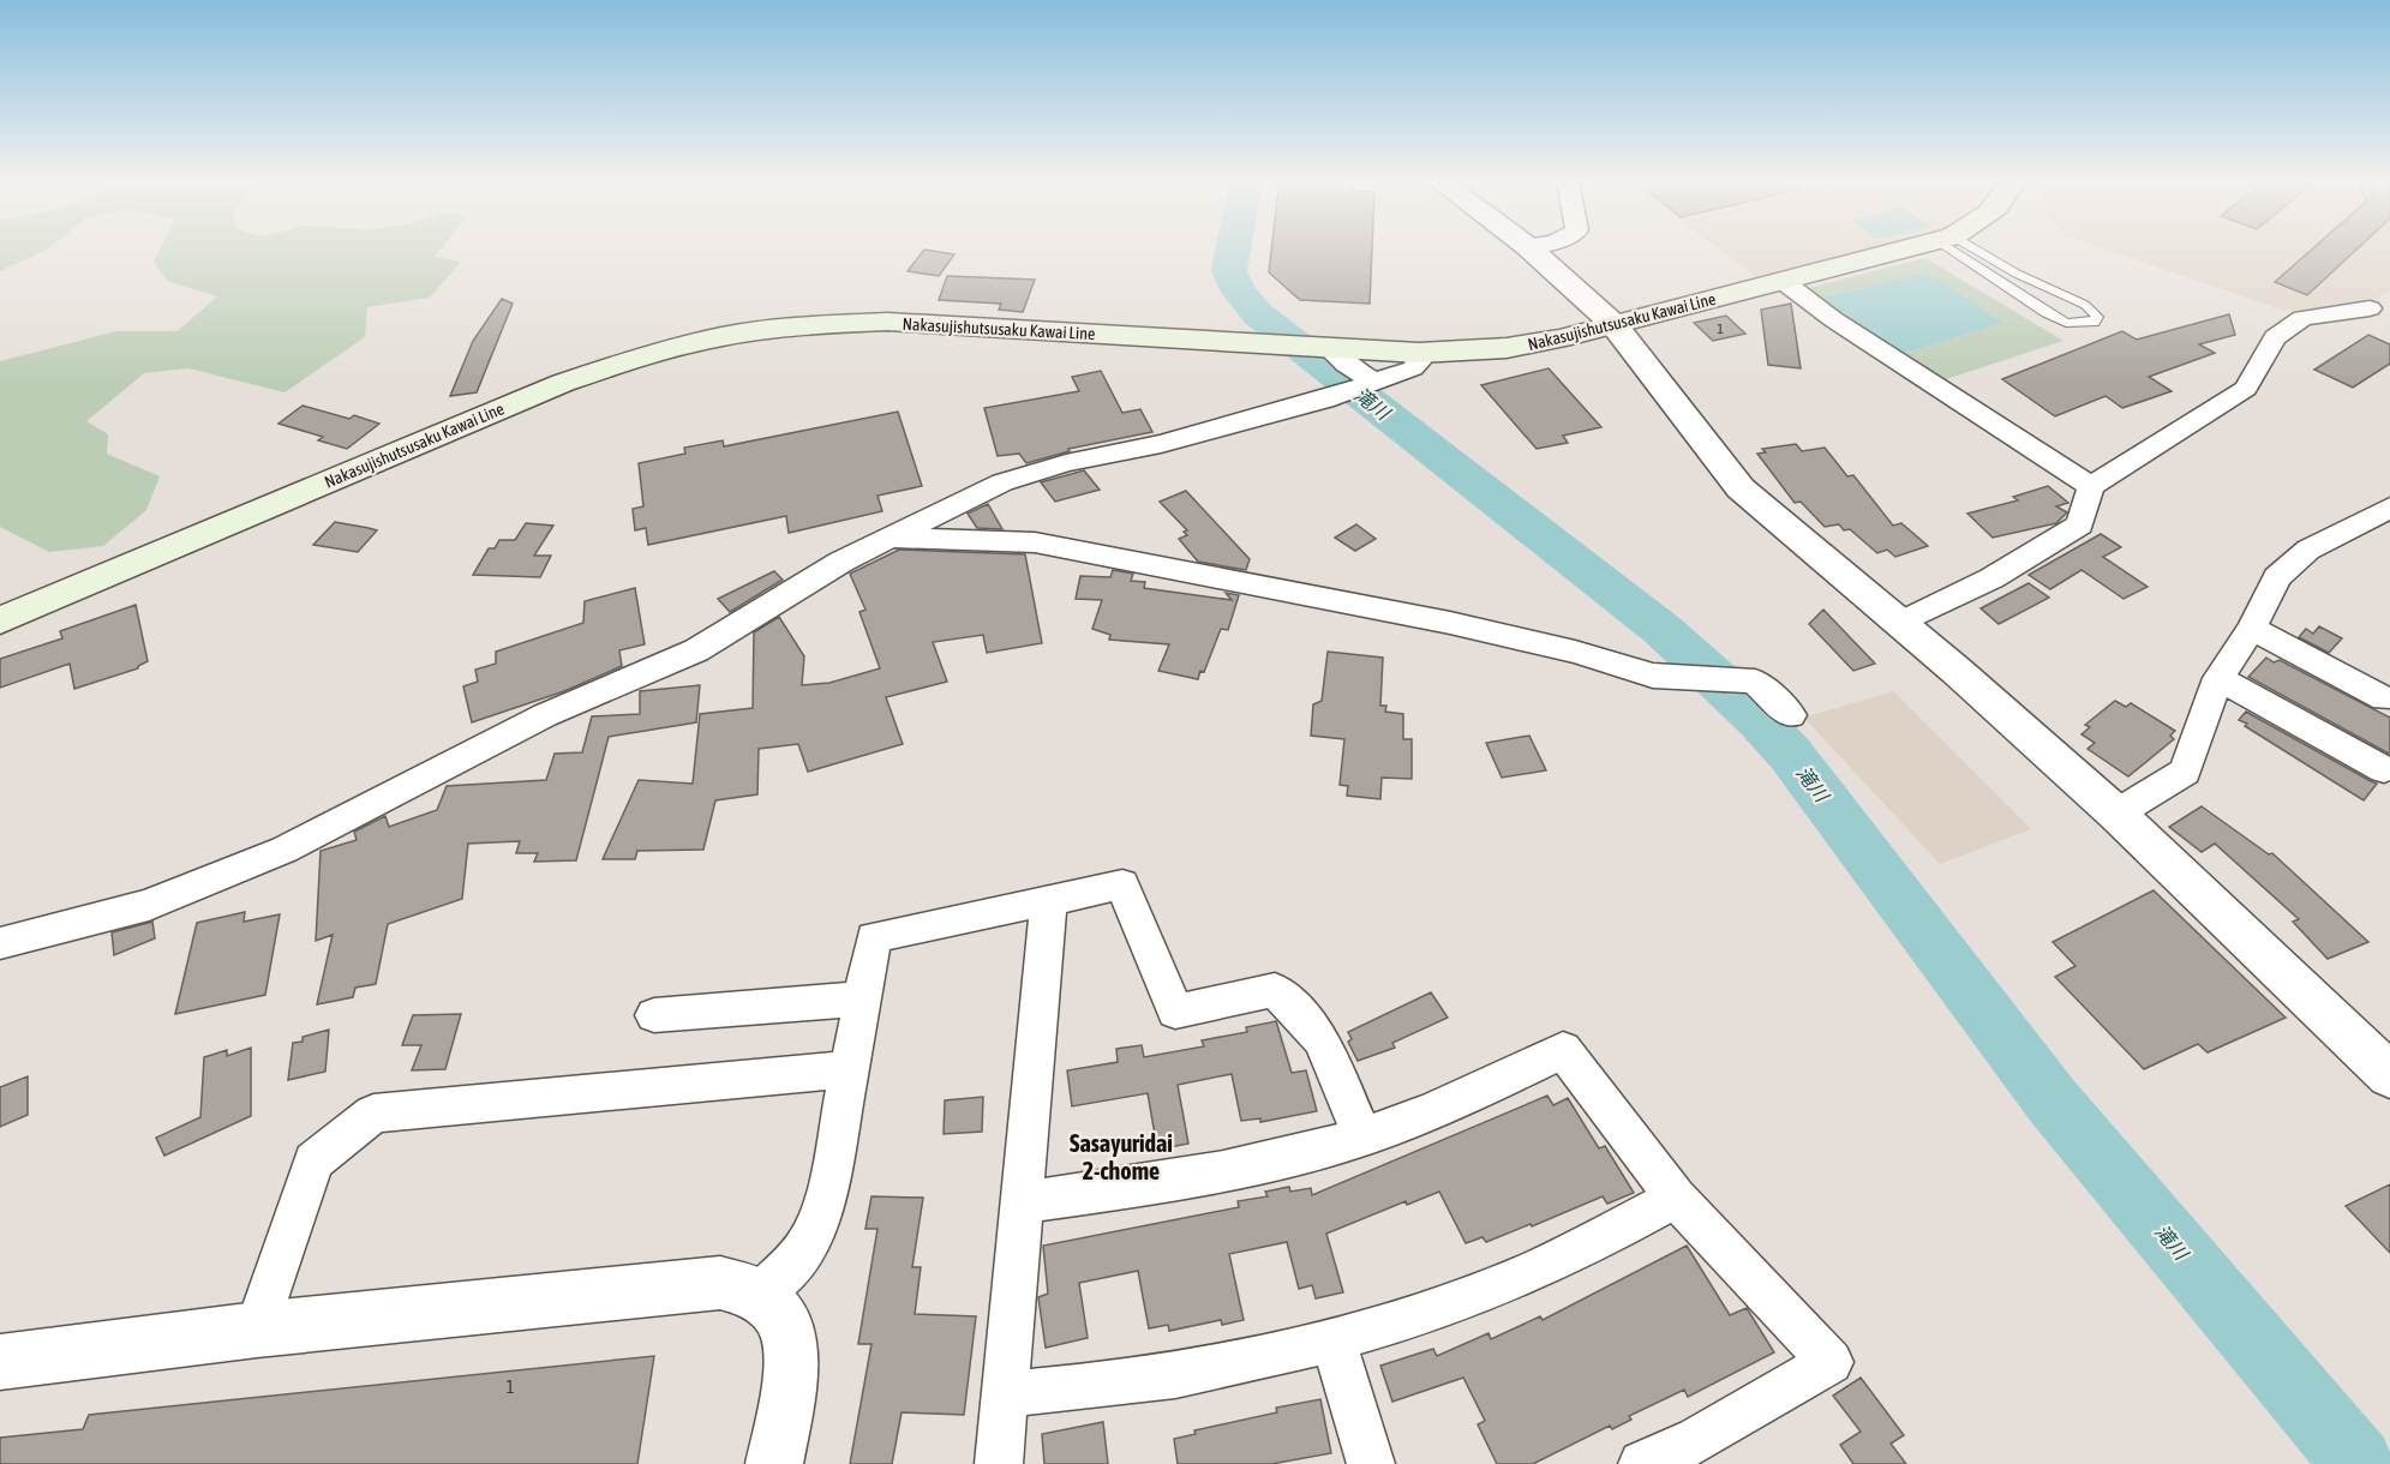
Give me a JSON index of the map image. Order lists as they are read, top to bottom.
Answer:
{
  "streets": {
    "main road": ["Nakasujishutsusaku Kawai Line"]
  },
  "districts": ["Sasayuridai 2-chome"],
  "water": ["滝川"],
  "house_numbers": ["1", "1"]
}
